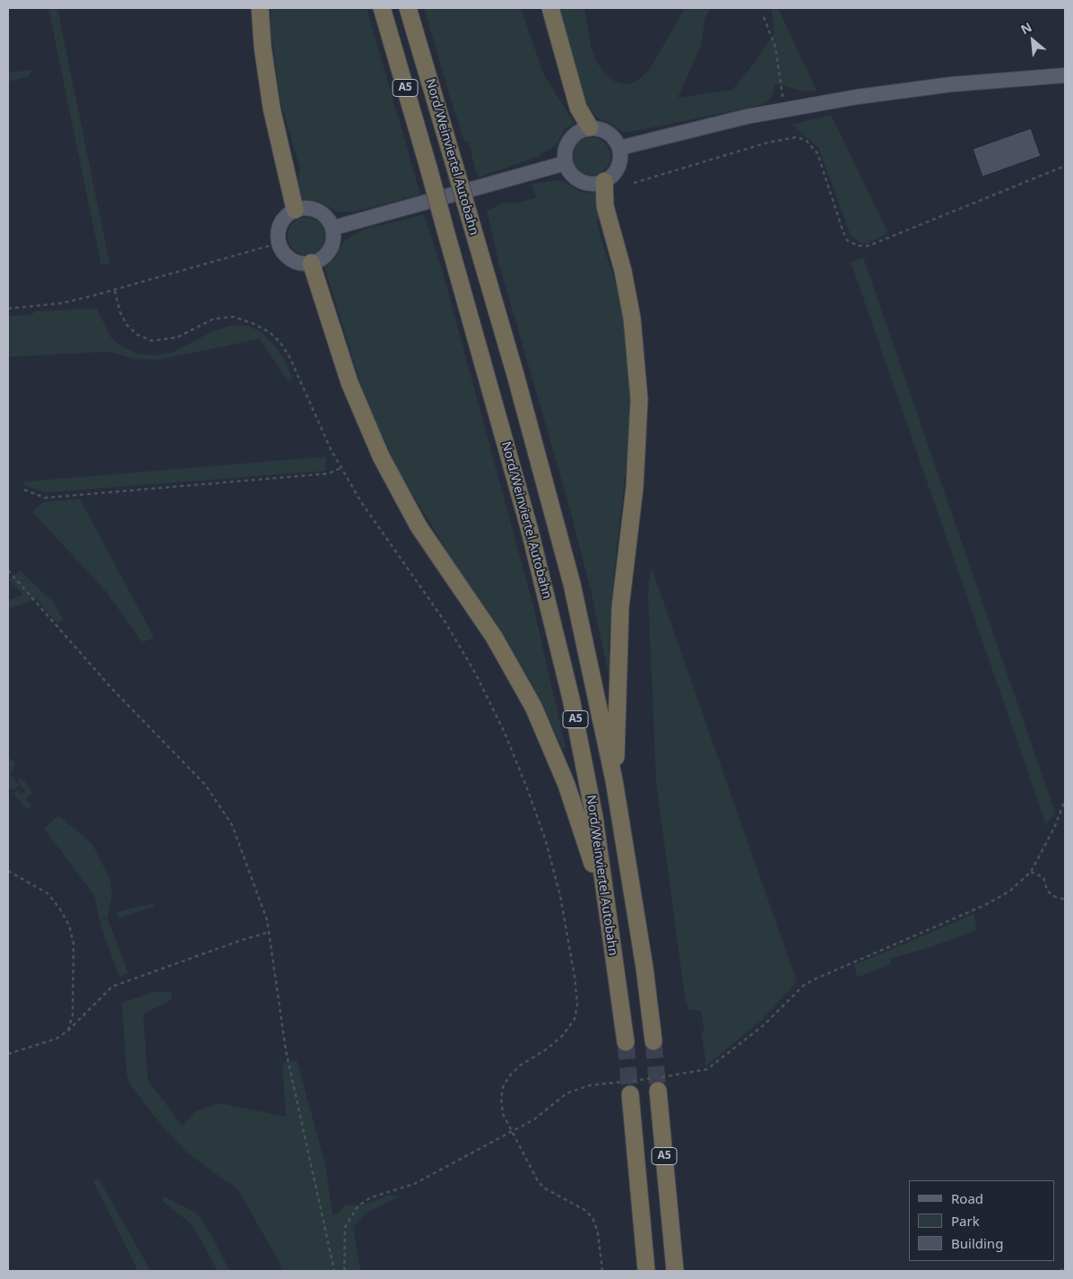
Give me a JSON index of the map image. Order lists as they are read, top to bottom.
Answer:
{
  "streets": {
    "highway": ["A5", "Nord/Weinviertel Autobahn"]
  },
  "legend": ["Road", "Park", "Building"],
  "north": "top left"
}
